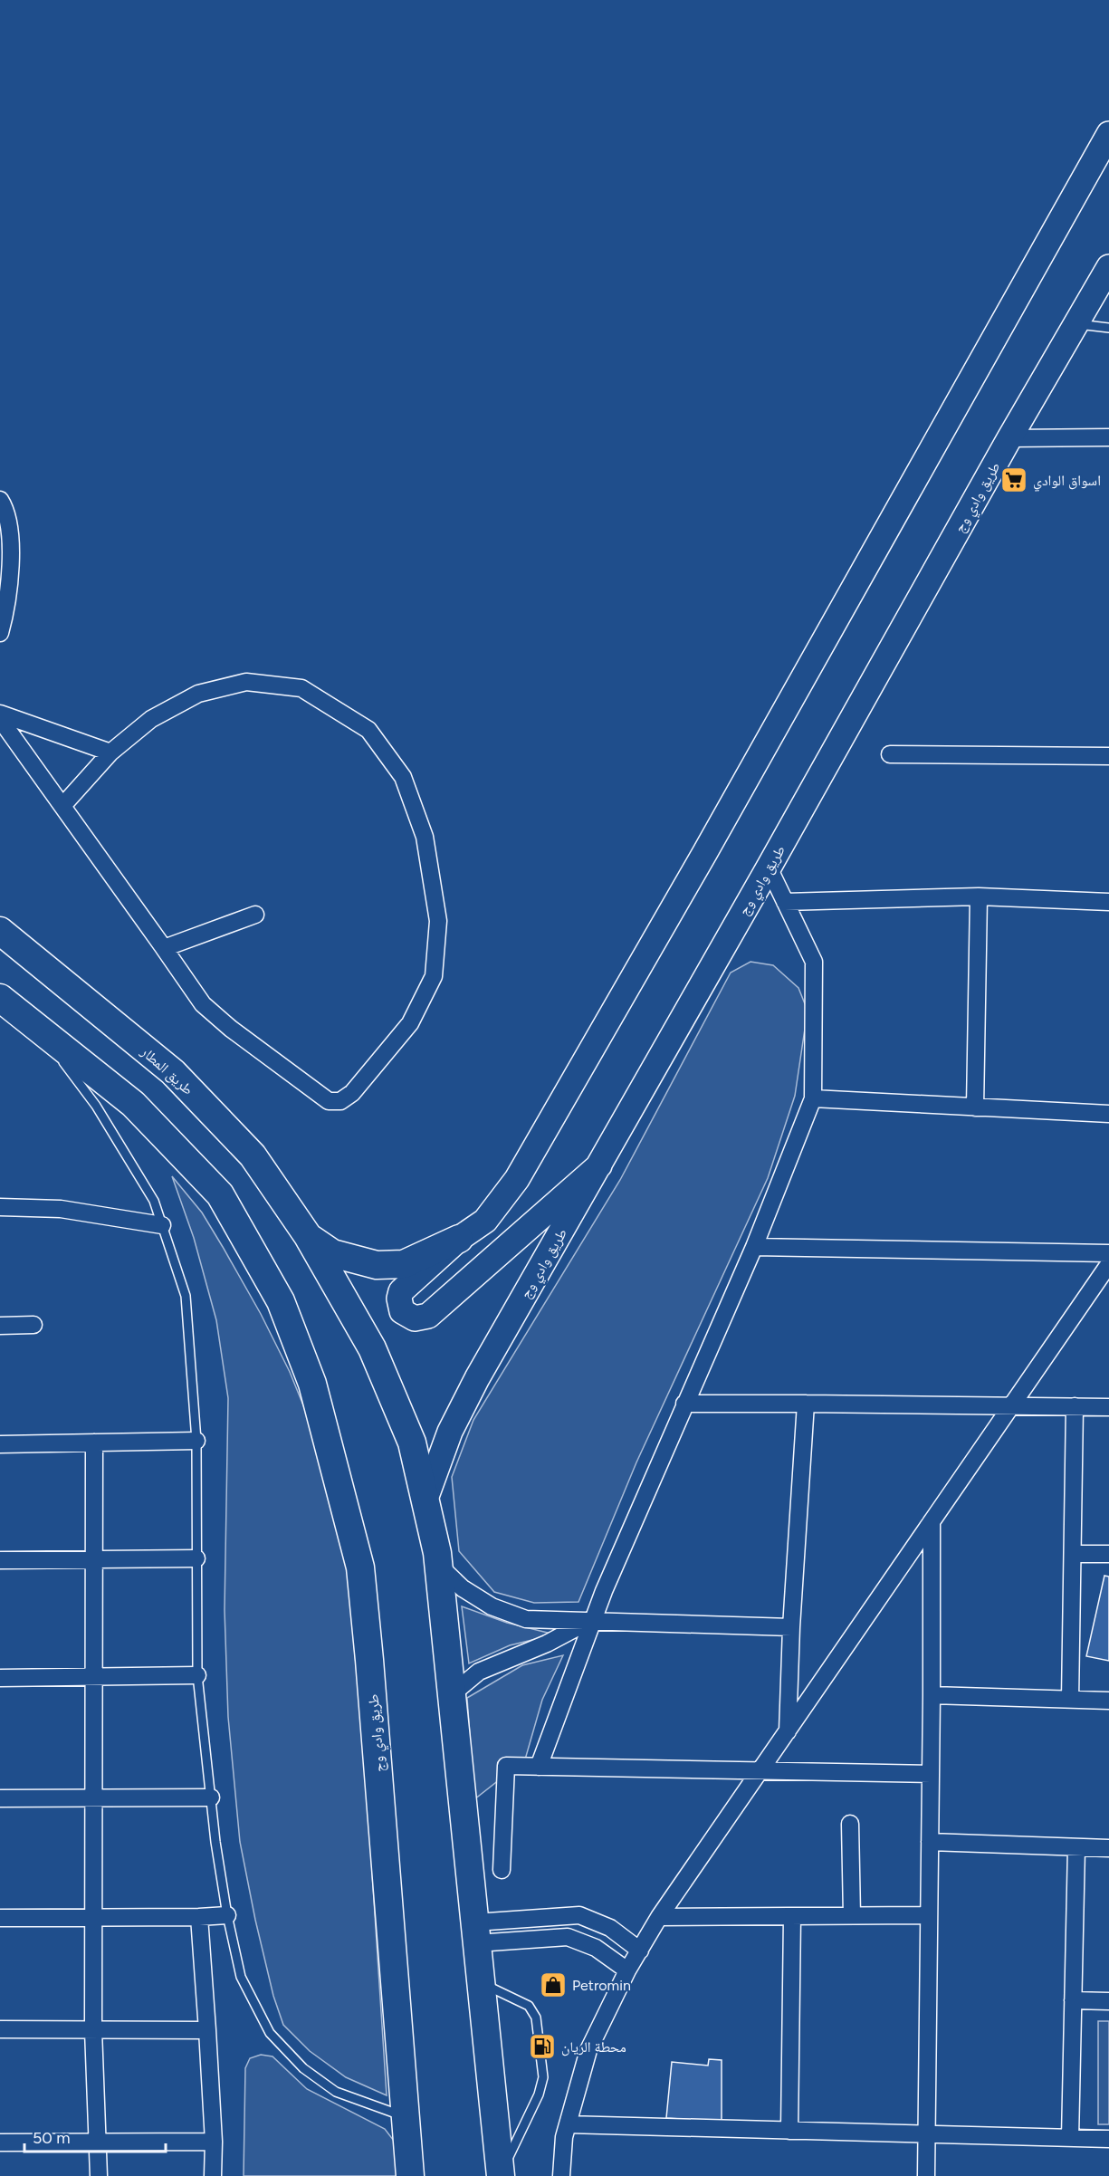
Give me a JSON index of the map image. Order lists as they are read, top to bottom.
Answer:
{
  "streets": {
    "main road": ["طريق وادي وج", "طريق المطار"]
  },
  "places": {
    "supermarket": ["اسواق الوادي"],
    "shop": ["Petromin"],
    "fuel station": ["محطة الريان"]
  },
  "scale_bar": "50 m"
}
